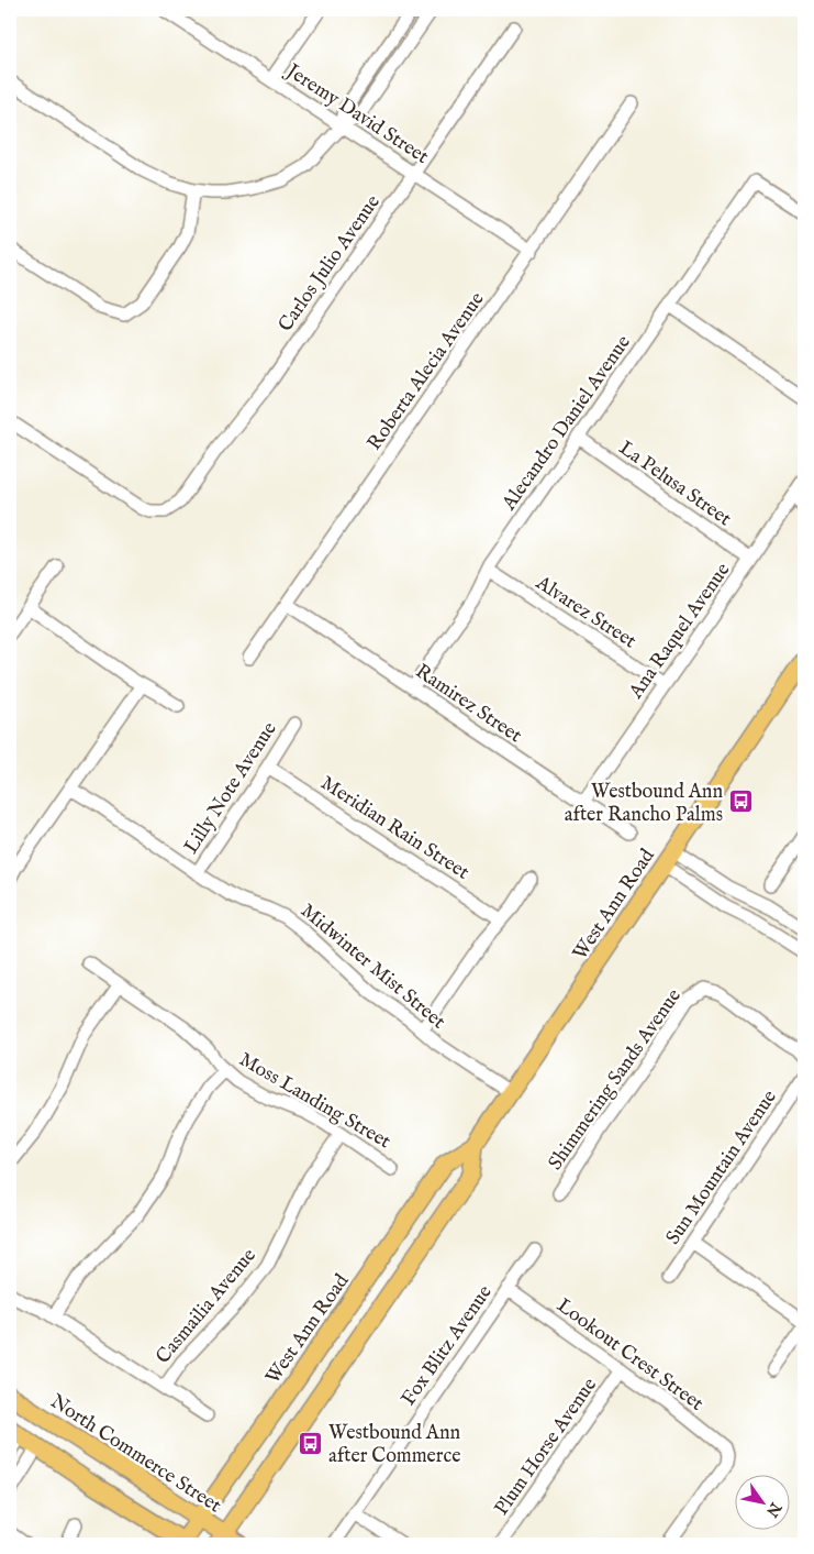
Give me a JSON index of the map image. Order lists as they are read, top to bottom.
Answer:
{
  "streets": {
    "main road": ["West Ann Road", "North Commerce Street"],
    "street": [
      "Jeremy David Street",
      "Carlos Julio Avenue",
      "Roberta Alecia Avenue",
      "Alecandro Daniel Avenue",
      "La Pelusa Street",
      "Alvarez Street",
      "Ana Raquel Avenue",
      "Ramirez Street",
      "Lilly Note Avenue",
      "Meridian Rain Street",
      "Midwinter Mist Street",
      "Shimmering Sands Avenue",
      "Moss Landing Street",
      "Sun Mountain Avenue",
      "Casmailia Avenue",
      "Fox Blitz Avenue",
      "Lookout Crest Street",
      "Plum Horse Avenue"
    ]
  },
  "crossings": [
    ["Jeremy David Street", "Carlos Julio Avenue"],
    ["Jeremy David Street", "Roberta Alecia Avenue"],
    ["Roberta Alecia Avenue", "Ramirez Street"],
    ["Alecandro Daniel Avenue", "La Pelusa Street"],
    ["Alecandro Daniel Avenue", "Alvarez Street"],
    ["Alecandro Daniel Avenue", "Ramirez Street"],
    ["La Pelusa Street", "Ana Raquel Avenue"],
    ["Alvarez Street", "Ana Raquel Avenue"],
    ["Ana Raquel Avenue", "Ramirez Street"],
    ["Lilly Note Avenue", "Meridian Rain Street"],
    ["Lilly Note Avenue", "Midwinter Mist Street"],
    ["West Ann Road", "Midwinter Mist Street"],
    ["West Ann Road", "North Commerce Street"],
    ["Moss Landing Street", "Casmailia Avenue"],
    ["Fox Blitz Avenue", "Lookout Crest Street"],
    ["Lookout Crest Street", "Plum Horse Avenue"]
  ],
  "places": {
    "bus stop": ["Westbound Ann after Rancho Palms", "Westbound Ann after Commerce"]
  },
  "north": "bottom right"
}
